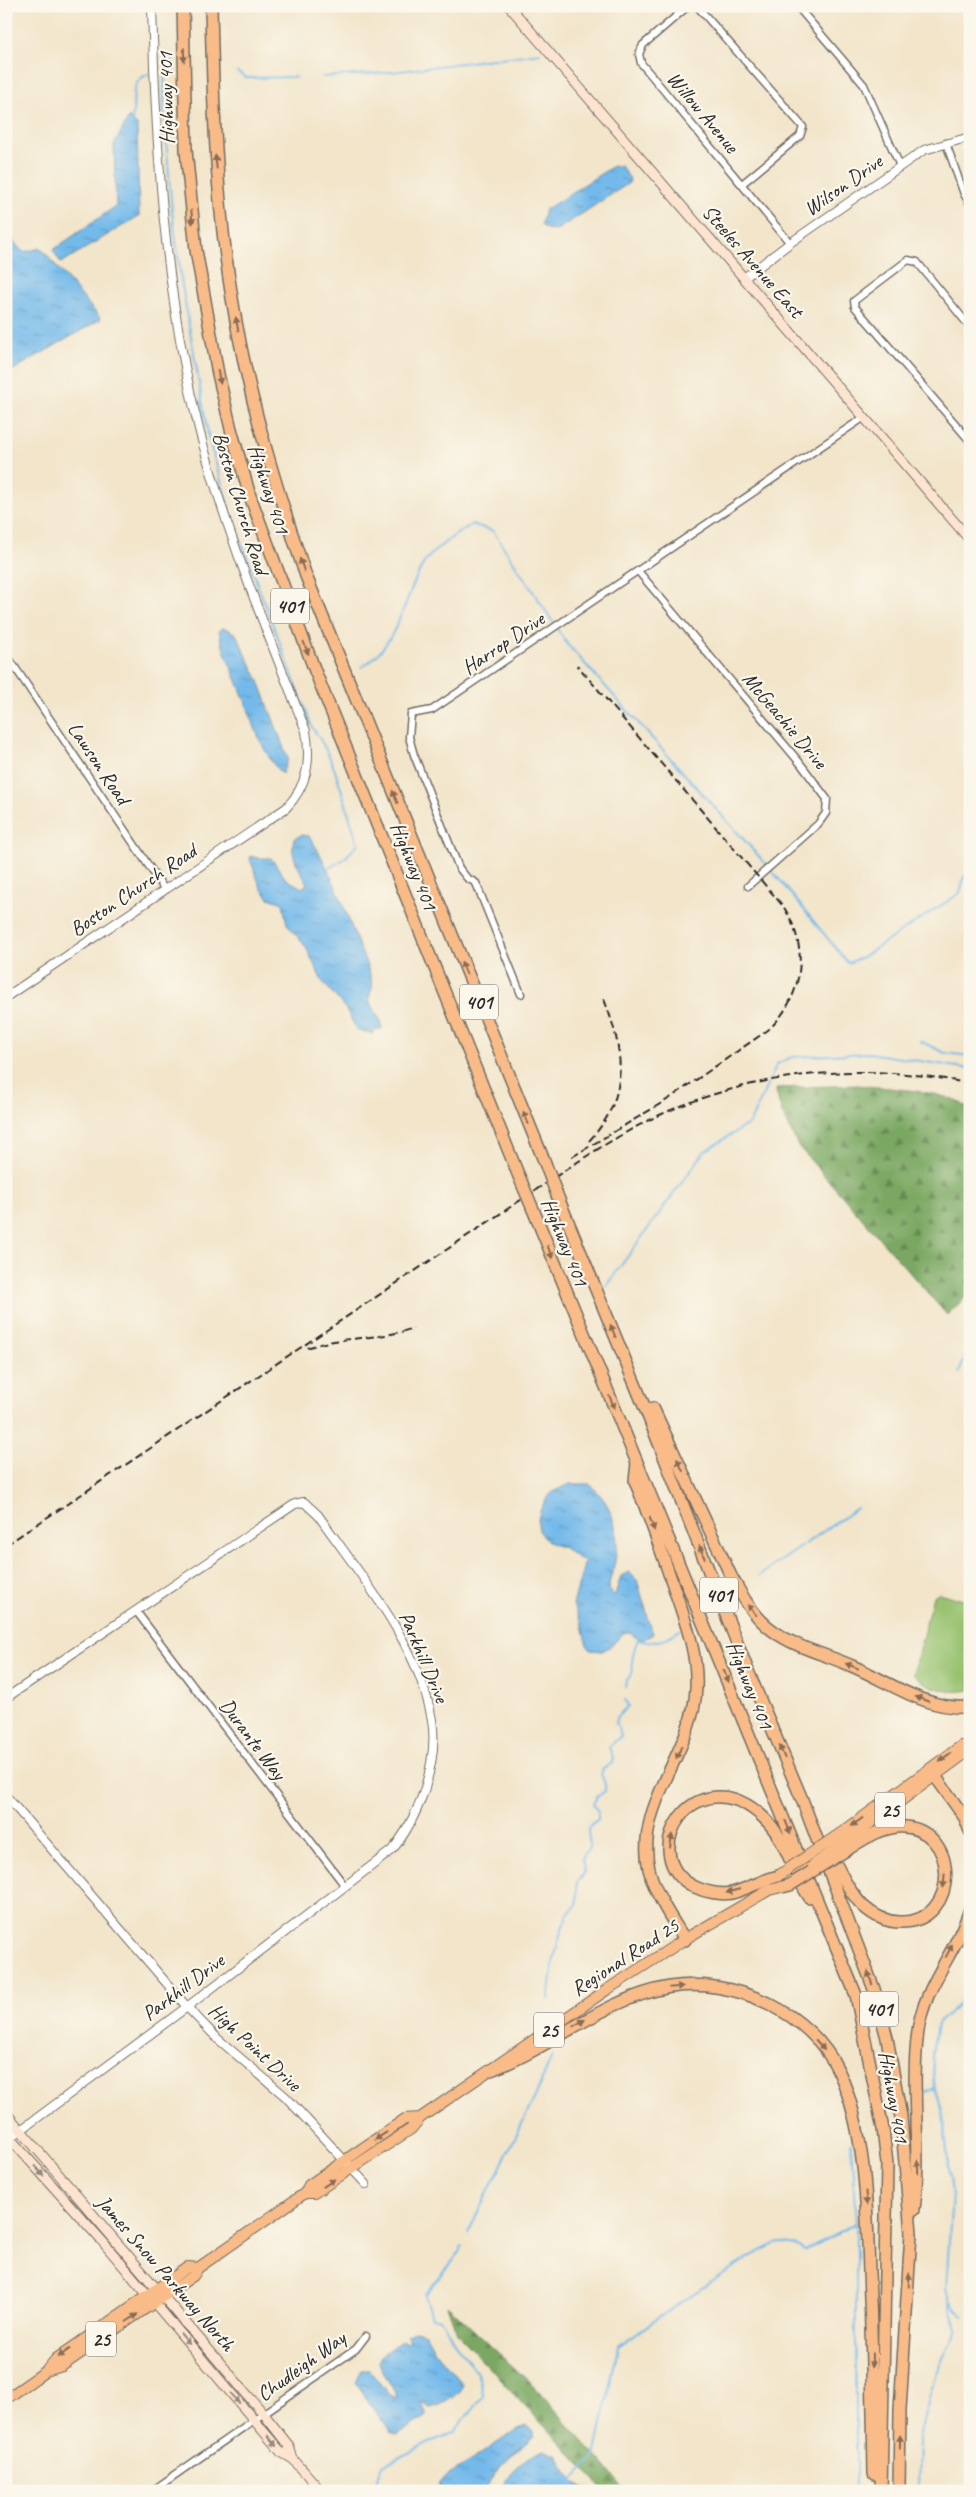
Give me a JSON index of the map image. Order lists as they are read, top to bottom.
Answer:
{
  "streets": {
    "highway": ["Highway 401", "401"],
    "main road": [
      "Steeles Avenue East",
      "25",
      "Regional Road 25",
      "James Snow Parkway North"
    ],
    "street": [
      "Willow Avenue",
      "Wilson Drive",
      "Boston Church Road",
      "Harrop Drive",
      "McGeachie Drive",
      "Lawson Road",
      "Parkhill Drive",
      "Durante Way",
      "High Point Drive",
      "Chudleigh Way"
    ]
  },
  "crossings": [
    ["Willow Avenue", "Wilson Drive"],
    ["Wilson Drive", "Steeles Avenue East"],
    ["Steeles Avenue East", "Harrop Drive"],
    ["Boston Church Road", "Lawson Road"],
    ["Harrop Drive", "McGeachie Drive"],
    ["Parkhill Drive", "Durante Way"],
    ["Parkhill Drive", "High Point Drive"],
    ["Parkhill Drive", "James Snow Parkway North"],
    ["25", "Regional Road 25"],
    ["Regional Road 25", "High Point Drive"],
    ["Regional Road 25", "James Snow Parkway North"],
    ["James Snow Parkway North", "Chudleigh Way"]
  ]
}
